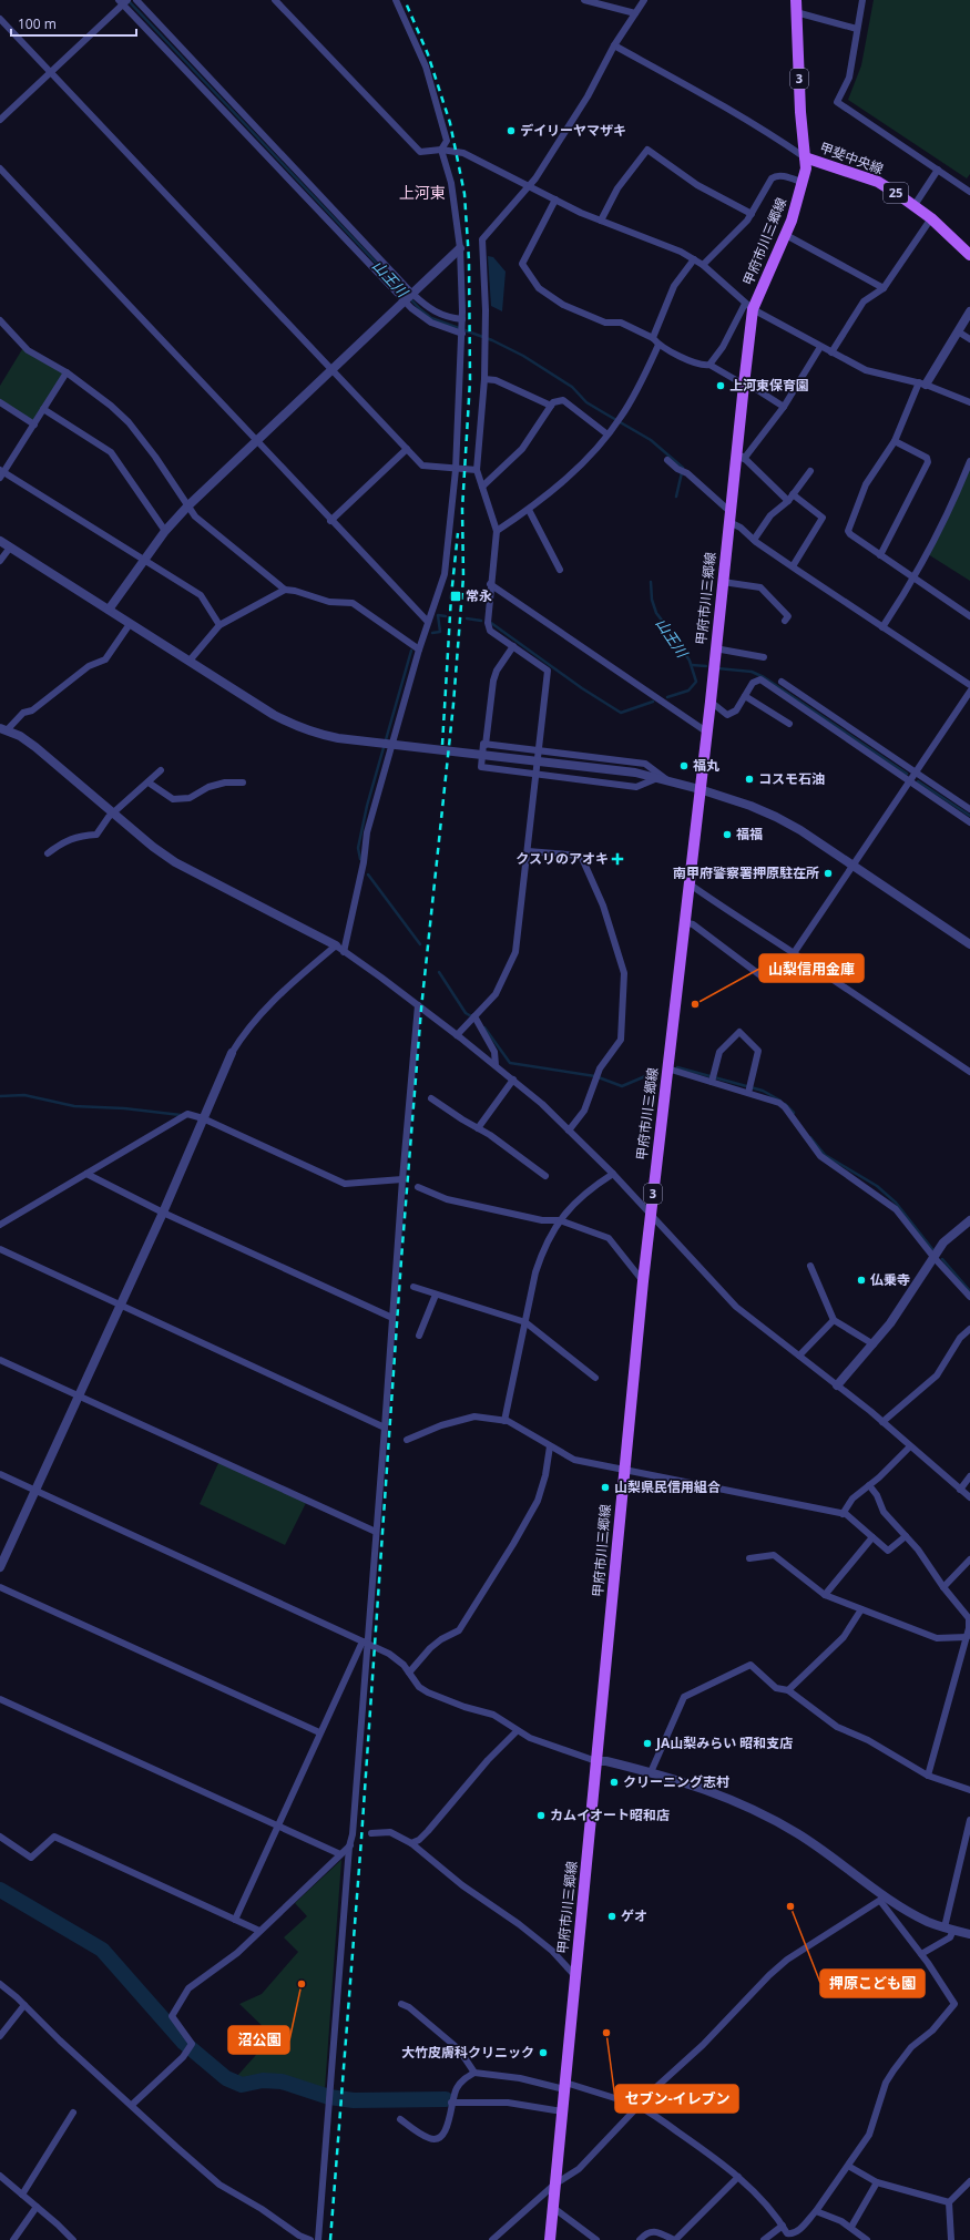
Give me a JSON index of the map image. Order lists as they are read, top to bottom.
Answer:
{
  "streets": {
    "main road": [
      "3",
      "甲斐中央線",
      "25",
      "甲府市川三郷線"
    ]
  },
  "crossings": [
    ["甲斐中央線", "甲府市川三郷線"]
  ],
  "districts": ["上河東"],
  "water": ["山王川"],
  "places": {
    "other": [
      "デイリーヤマザキ",
      "上河東保育園",
      "福丸",
      "コスモ石油",
      "福福",
      "南甲府警察署押原駐在所",
      "山梨信用金庫",
      "仏乗寺",
      "山梨県民信用組合",
      "JA山梨みらい 昭和支店",
      "クリーニング志村",
      "カムイオート昭和店",
      "押原こども園",
      "ゲオ",
      "沼公園",
      "セブン-イレブン",
      "大竹皮膚科クリニック"
    ],
    "transit": ["常永"],
    "health": ["クスリのアオキ"]
  },
  "scale_bar": "100 m"
}
